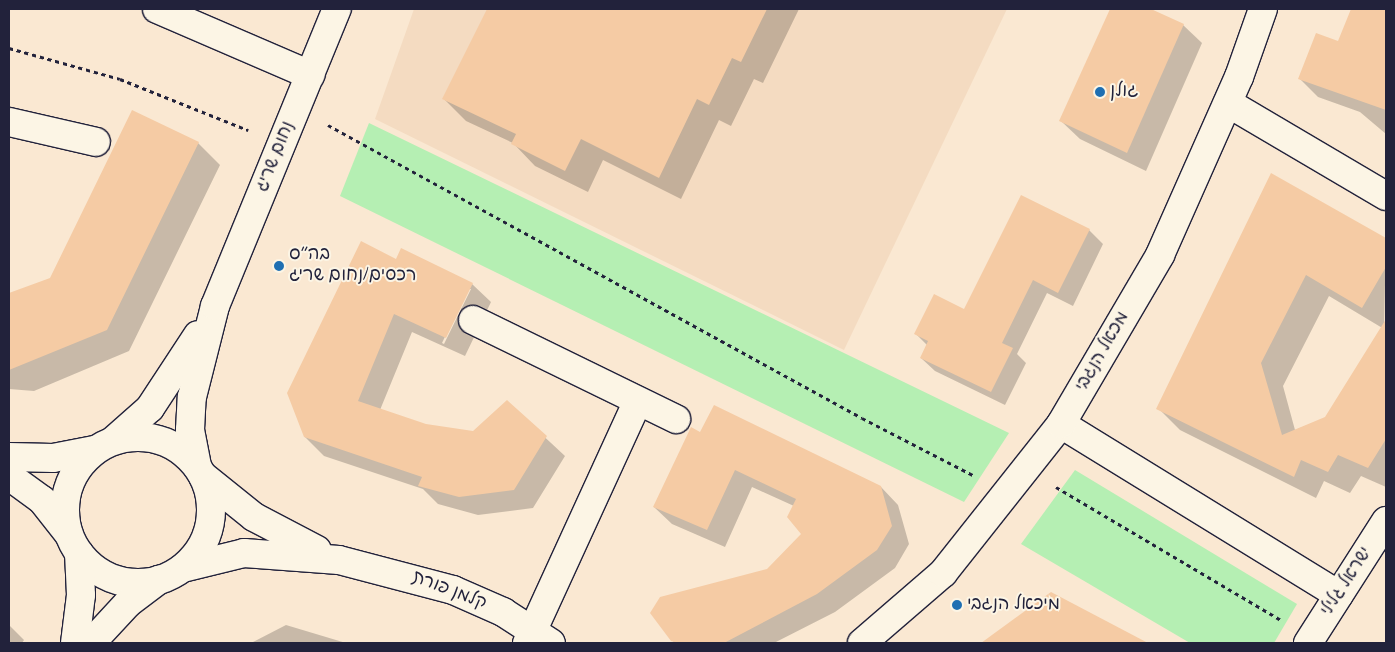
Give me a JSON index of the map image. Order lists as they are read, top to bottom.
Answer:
{
  "streets": {
    "street": [
      "נחום שריג",
      "מכאל הנגבי",
      "ישראל גלילי",
      "קלמן פורת"
    ]
  },
  "crossings": [
    ["נחום שריג", "קלמן פורת"]
  ],
  "places": ["גולן", "בה״ס רכסים/נחום שריג", "מיכאל הנגבי"]
}
